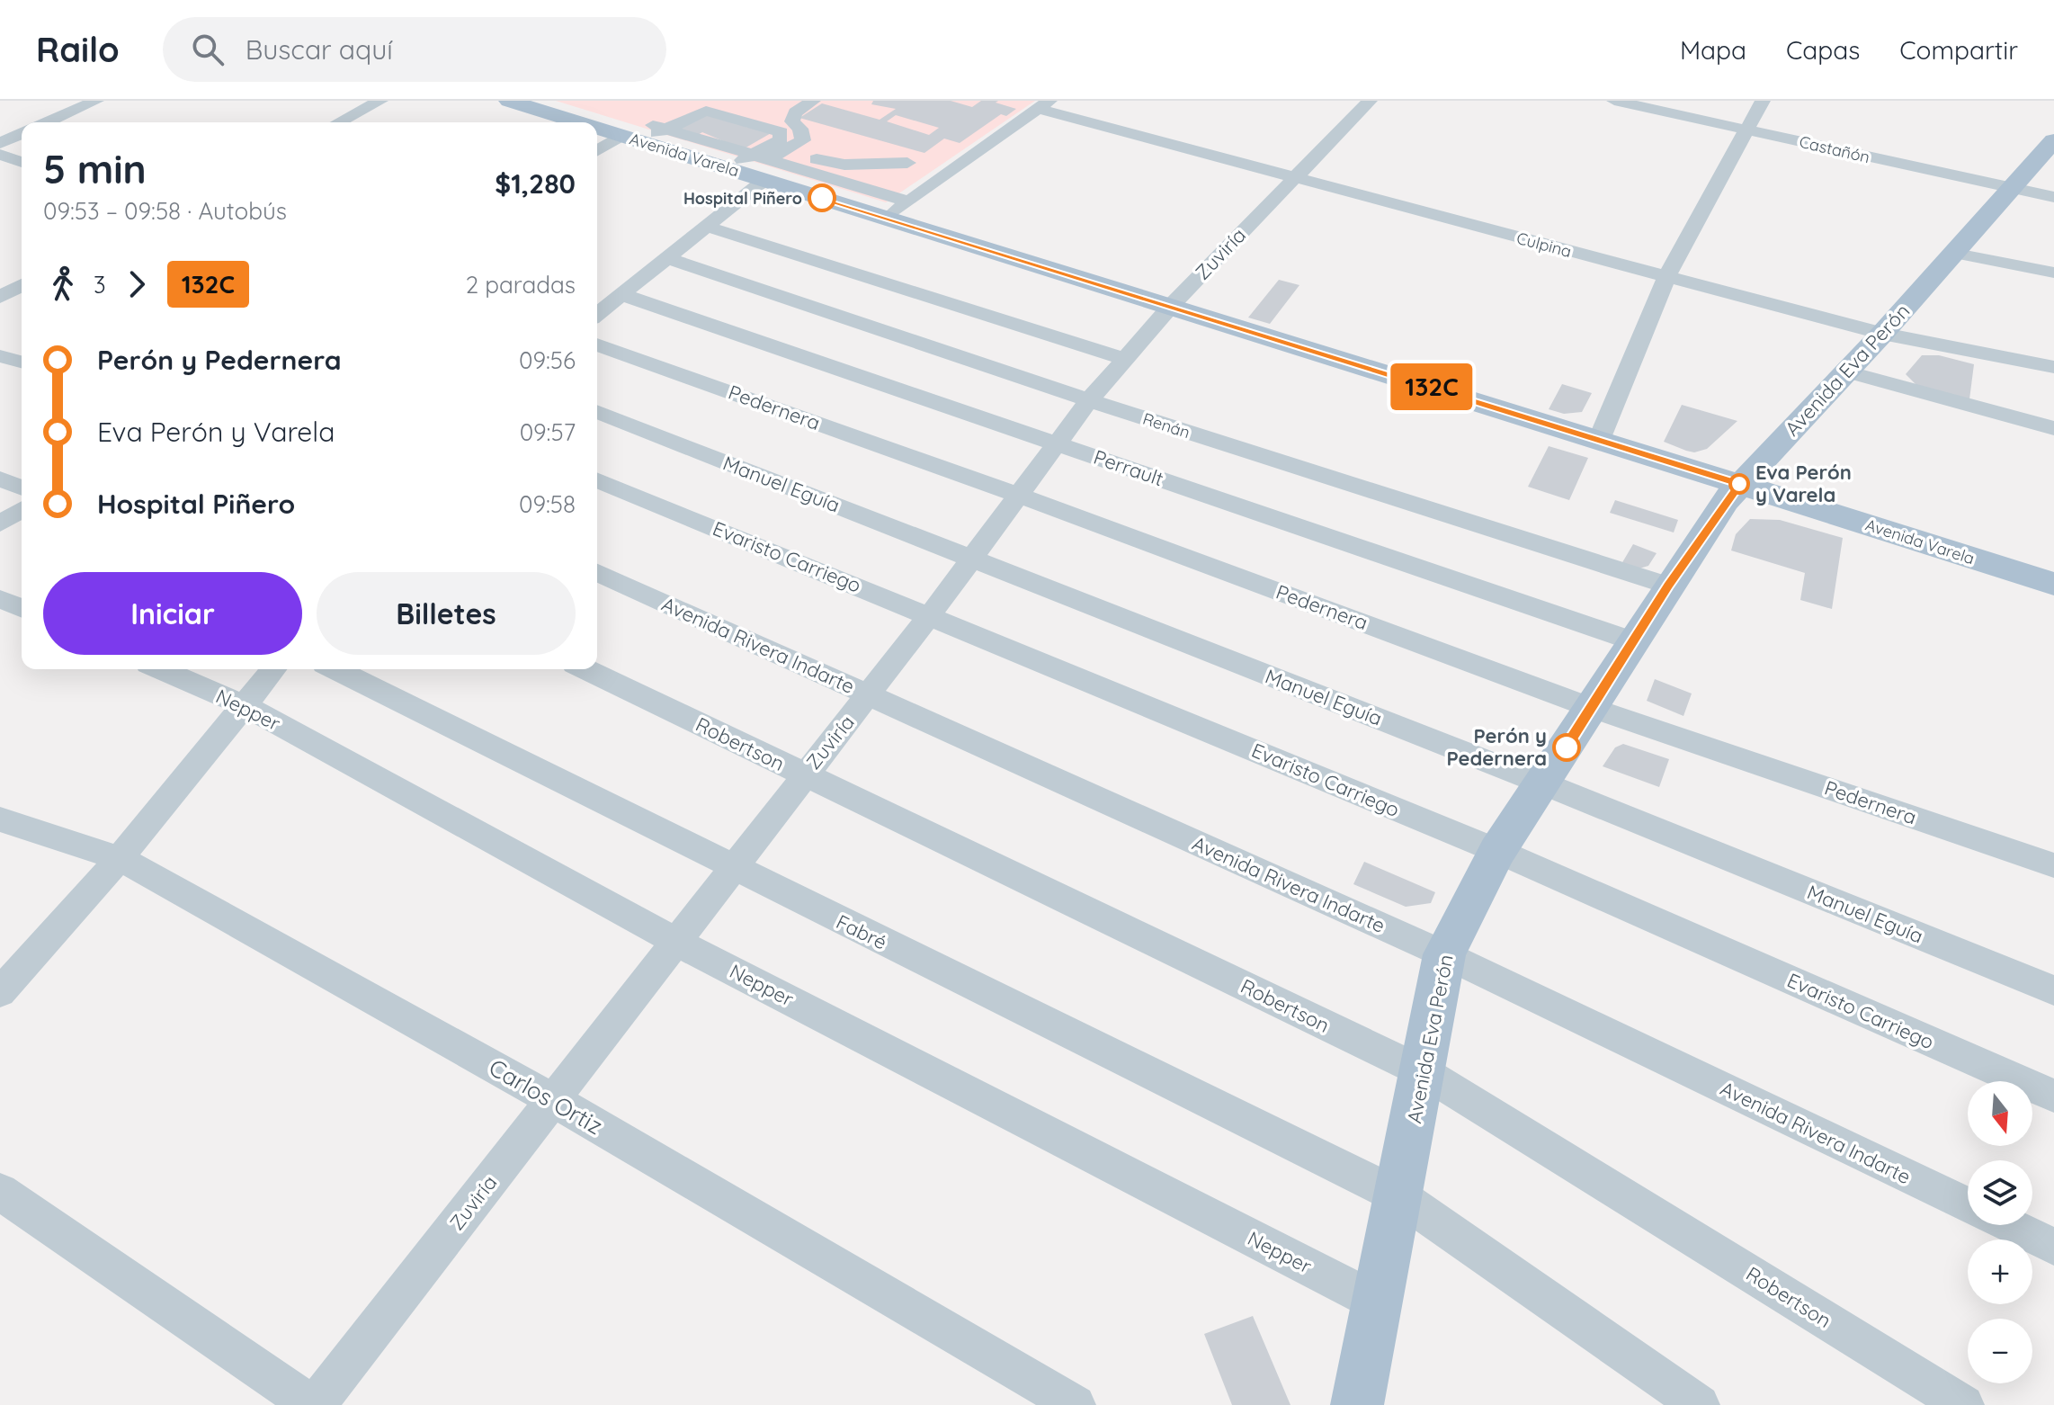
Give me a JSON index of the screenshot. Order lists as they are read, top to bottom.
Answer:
{
  "streets": {
    "main road": ["Avenida Varela", "Avenida Eva Perón"],
    "street": [
      "Castañón",
      "Culpina",
      "Zuviría",
      "Pedernera",
      "Renán",
      "Perrault",
      "Manuel Eguía",
      "Evaristo Carriego",
      "Avenida Rivera Indarte",
      "Nepper",
      "Robertson",
      "Fabré",
      "Carlos Ortiz"
    ]
  },
  "crossings": [
    ["Castañón", "Avenida Eva Perón"],
    ["Avenida Varela", "Zuviría"],
    ["Avenida Varela", "Avenida Eva Perón"],
    ["Culpina", "Zuviría"],
    ["Culpina", "Avenida Eva Perón"],
    ["Zuviría", "Pedernera"],
    ["Zuviría", "Renán"],
    ["Zuviría", "Perrault"],
    ["Zuviría", "Manuel Eguía"],
    ["Zuviría", "Evaristo Carriego"],
    ["Zuviría", "Avenida Rivera Indarte"],
    ["Zuviría", "Nepper"],
    ["Zuviría", "Robertson"],
    ["Zuviría", "Fabré"],
    ["Zuviría", "Carlos Ortiz"],
    ["Avenida Eva Perón", "Pedernera"],
    ["Avenida Eva Perón", "Renán"],
    ["Avenida Eva Perón", "Perrault"],
    ["Avenida Eva Perón", "Manuel Eguía"],
    ["Avenida Eva Perón", "Evaristo Carriego"],
    ["Avenida Eva Perón", "Avenida Rivera Indarte"],
    ["Avenida Eva Perón", "Nepper"],
    ["Avenida Eva Perón", "Robertson"],
    ["Avenida Eva Perón", "Fabré"]
  ],
  "places": ["Hospital Piñero", "Eva Perón y Varela", "Perón y Pedernera"],
  "lines": ["bus line 132C"],
  "north": "bottom",
  "page": {
    "header": "Railo",
    "search": "Buscar aquí",
    "nav": ["Mapa", "Capas", "Compartir"],
    "on_map": "132C",
    "heading": ["5 min", "09:53 – 09:58 · Autobús", "$1,280"],
    "legs": ["3", "132C", "2 paradas"],
    "list": [
      {
        "name": "Perón y Pedernera",
        "value": "09:56"
      },
      {
        "name": "Eva Perón y Varela",
        "value": "09:57"
      },
      {
        "name": "Hospital Piñero",
        "value": "09:58"
      }
    ],
    "buttons": ["Iniciar", "Billetes"],
    "map_buttons": ["+", "−"]
  }
}
